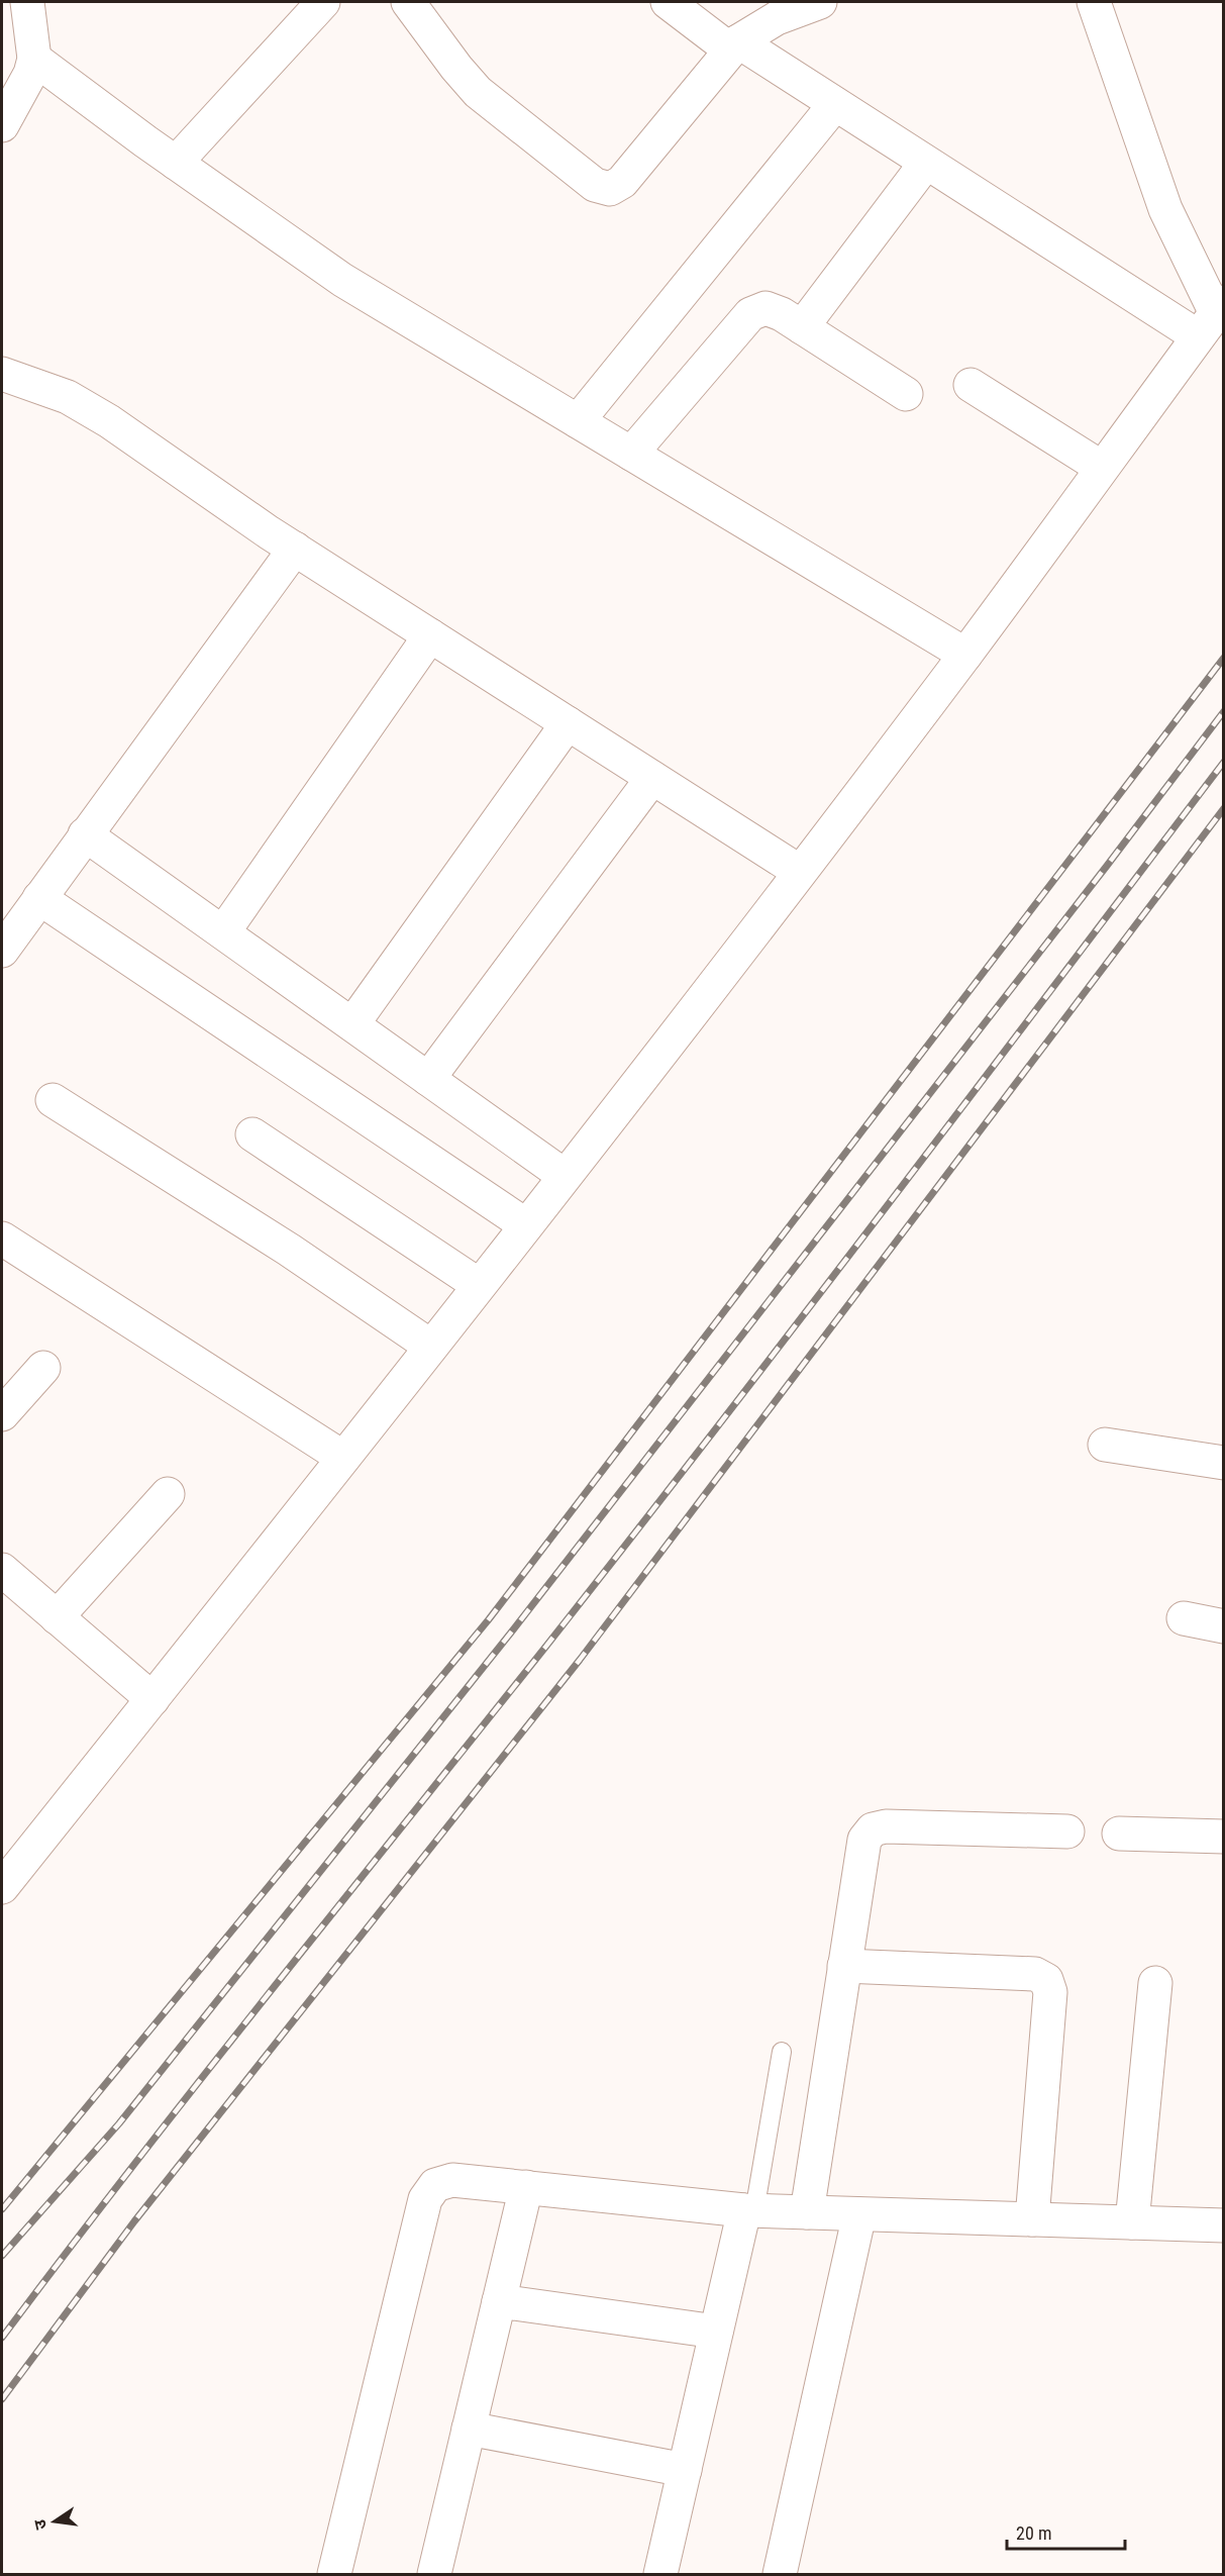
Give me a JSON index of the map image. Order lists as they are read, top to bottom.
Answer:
{
  "scale_bar": "20 m",
  "north": "left"
}
